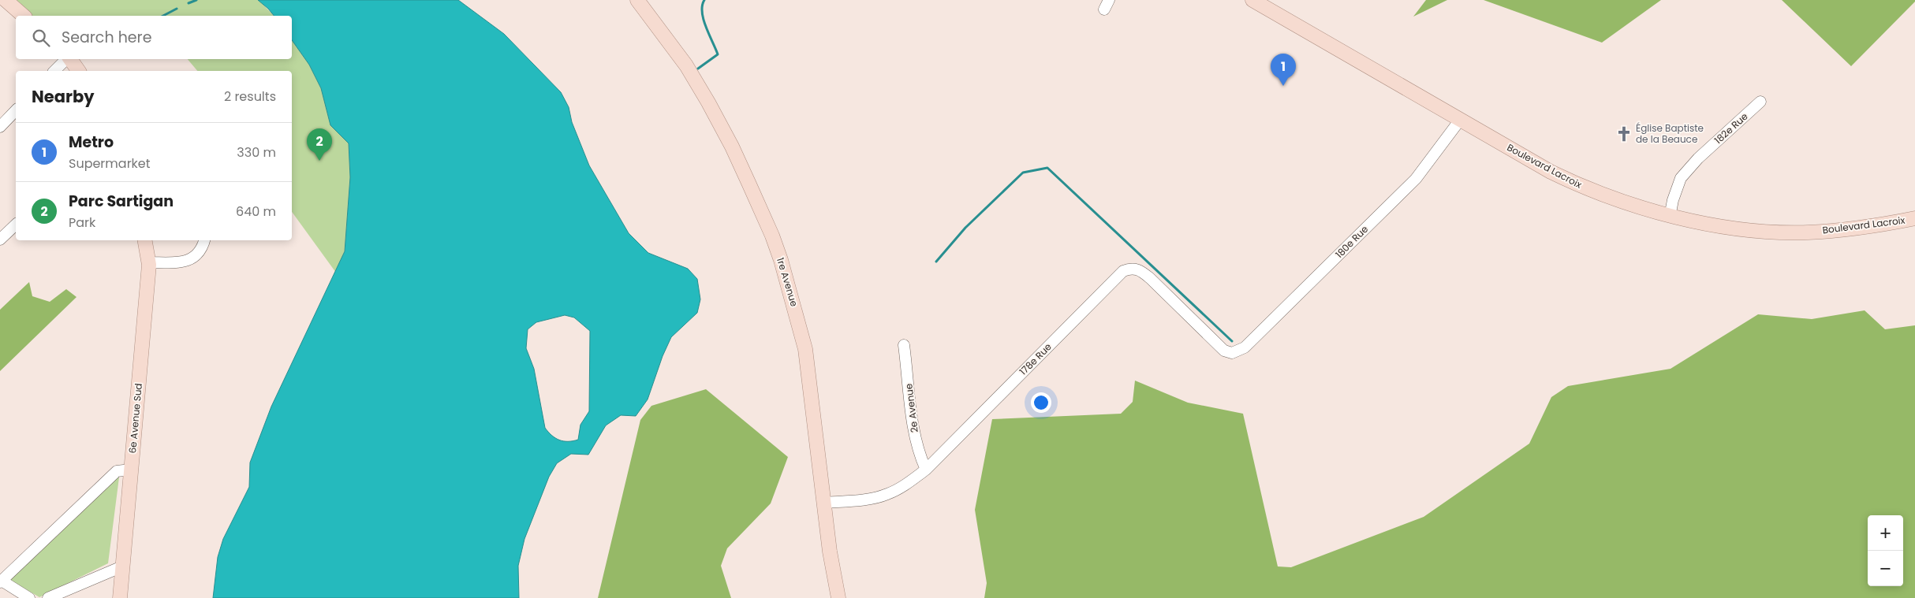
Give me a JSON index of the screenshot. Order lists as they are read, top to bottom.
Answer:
{
  "streets": {
    "main road": ["Boulevard Lacroix", "1re Avenue", "6e Avenue Sud"],
    "street": [
      "182e Rue",
      "180e Rue",
      "178e Rue",
      "2e Avenue"
    ]
  },
  "crossings": [
    ["182e Rue", "Boulevard Lacroix"],
    ["Boulevard Lacroix", "180e Rue"],
    ["180e Rue", "178e Rue"],
    ["1re Avenue", "178e Rue"],
    ["178e Rue", "2e Avenue"]
  ],
  "places": {
    "church": ["Église Baptiste de la Beauce"]
  },
  "page": {
    "search": "Search here",
    "pins": ["1", "2"],
    "heading": ["Nearby", "2 results"],
    "list": [
      {
        "mark": "1",
        "name": "Metro",
        "note": "Supermarket",
        "value": "330 m"
      },
      {
        "mark": "2",
        "name": "Parc Sartigan",
        "note": "Park",
        "value": "640 m"
      }
    ],
    "map_buttons": ["+", "−"]
  }
}
